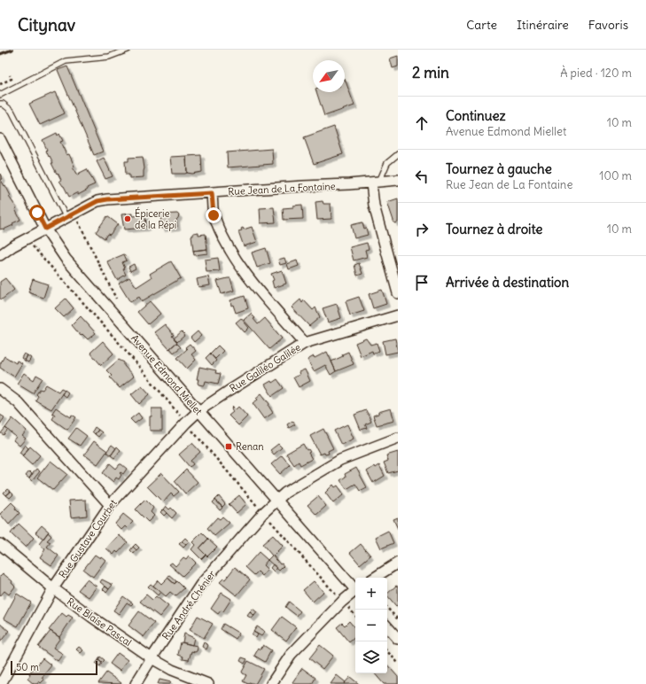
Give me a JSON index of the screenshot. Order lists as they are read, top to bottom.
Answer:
{
  "streets": {
    "street": [
      "Rue Jean de La Fontaine",
      "Rue Galiléo Galilée",
      "Avenue Edmond Miellet",
      "Rue Gustave Courbet",
      "Rue André Chénier",
      "Rue Blaise Pascal"
    ]
  },
  "crossings": [
    ["Rue Jean de La Fontaine", "Avenue Edmond Miellet"],
    ["Rue Galiléo Galilée", "Avenue Edmond Miellet"],
    ["Rue Galiléo Galilée", "Rue Gustave Courbet"],
    ["Avenue Edmond Miellet", "Rue Gustave Courbet"],
    ["Avenue Edmond Miellet", "Rue André Chénier"],
    ["Rue Gustave Courbet", "Rue Blaise Pascal"],
    ["Rue André Chénier", "Rue Blaise Pascal"]
  ],
  "places": {
    "other": ["Épicerie de la Pépi"],
    "transit": ["Renan"]
  },
  "scale_bar": "50 m",
  "north": "bottom left",
  "page": {
    "header": "Citynav",
    "nav": ["Carte", "Itinéraire", "Favoris"],
    "heading": ["2 min", "À pied · 120 m"],
    "list": [
      ["Continuez", "Avenue Edmond Miellet", "10 m"],
      ["Tournez à gauche", "Rue Jean de La Fontaine", "100 m"],
      ["Tournez à droite", "10 m"],
      "Arrivée à destination"
    ],
    "map_buttons": ["+", "−"],
    "scale": "50 m"
  }
}
